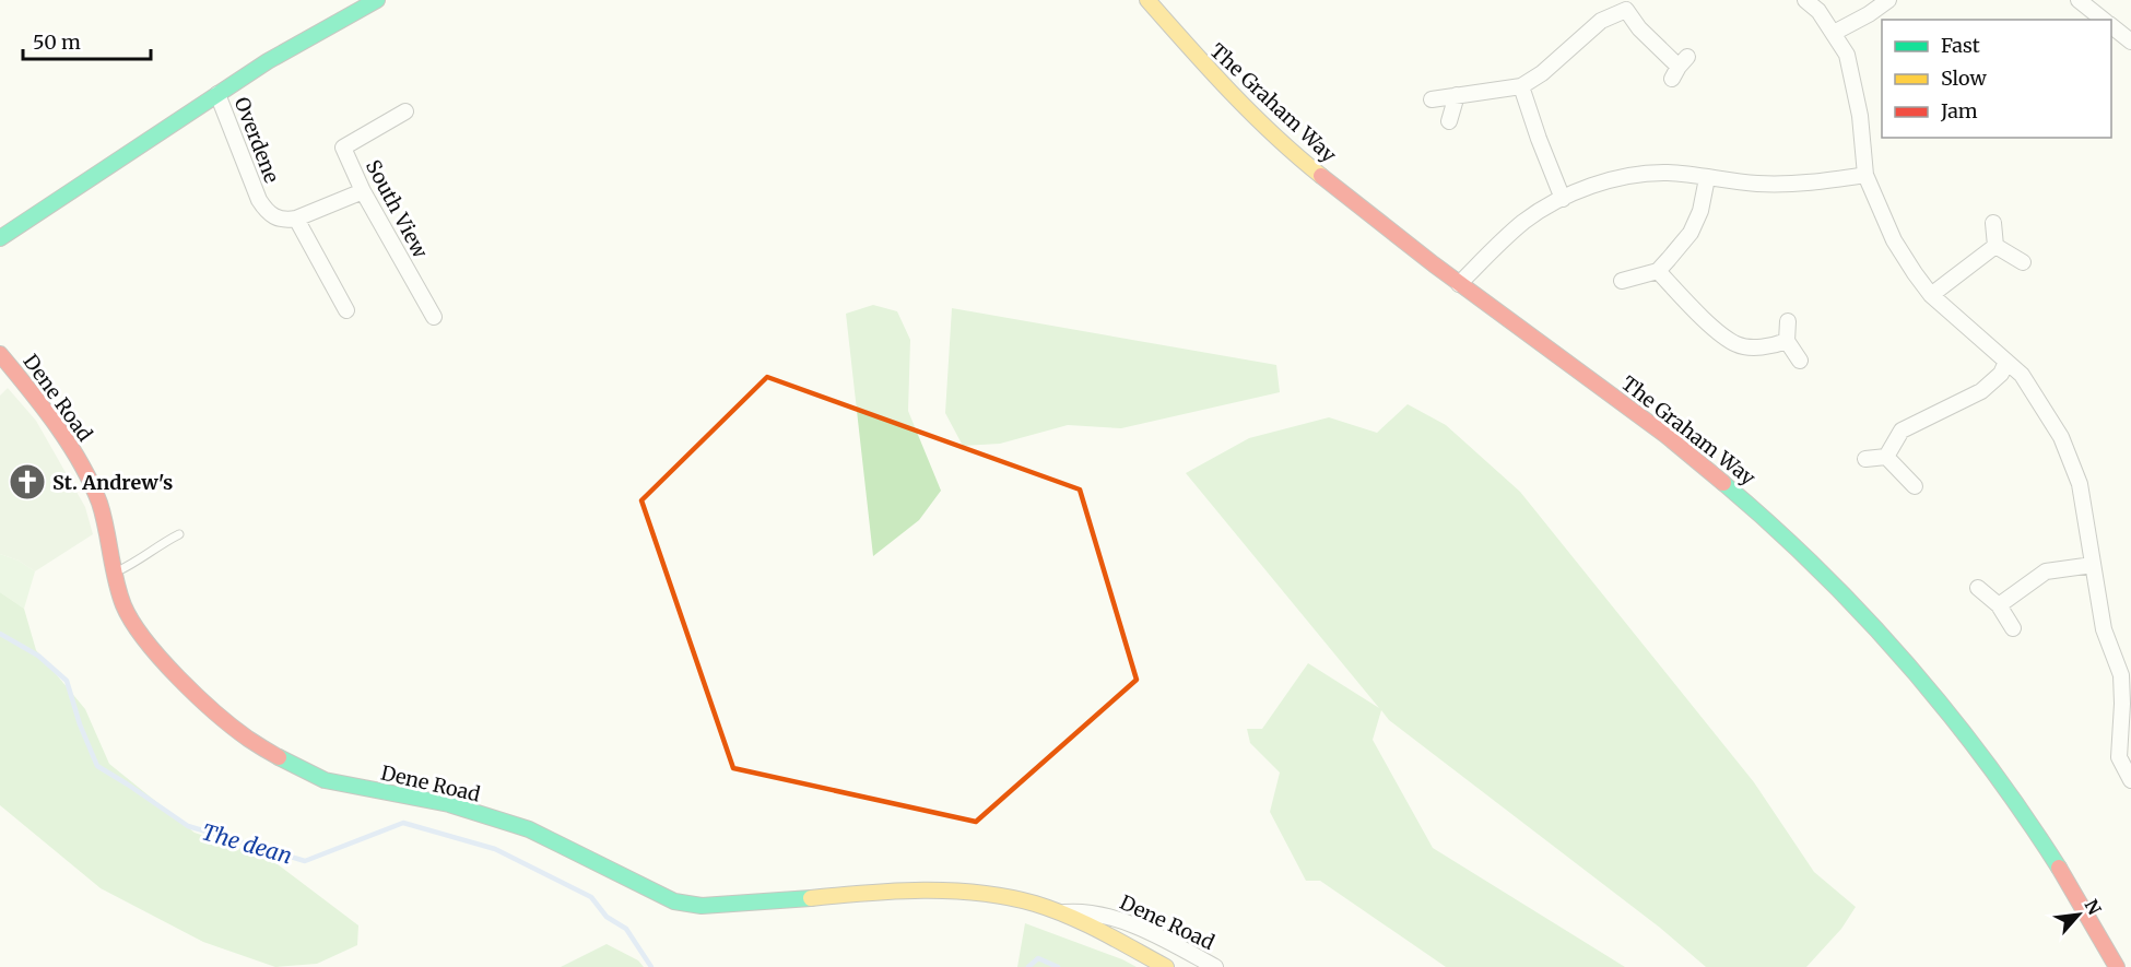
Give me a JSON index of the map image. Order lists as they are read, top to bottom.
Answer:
{
  "streets": {
    "main road": ["The Graham Way", "Dene Road"],
    "street": ["Overdene", "South View"]
  },
  "water": ["The dean"],
  "places": {
    "church": ["St. Andrew's"]
  },
  "legend": ["Fast", "Slow", "Jam"],
  "scale_bar": "50 m",
  "north": "top right"
}
